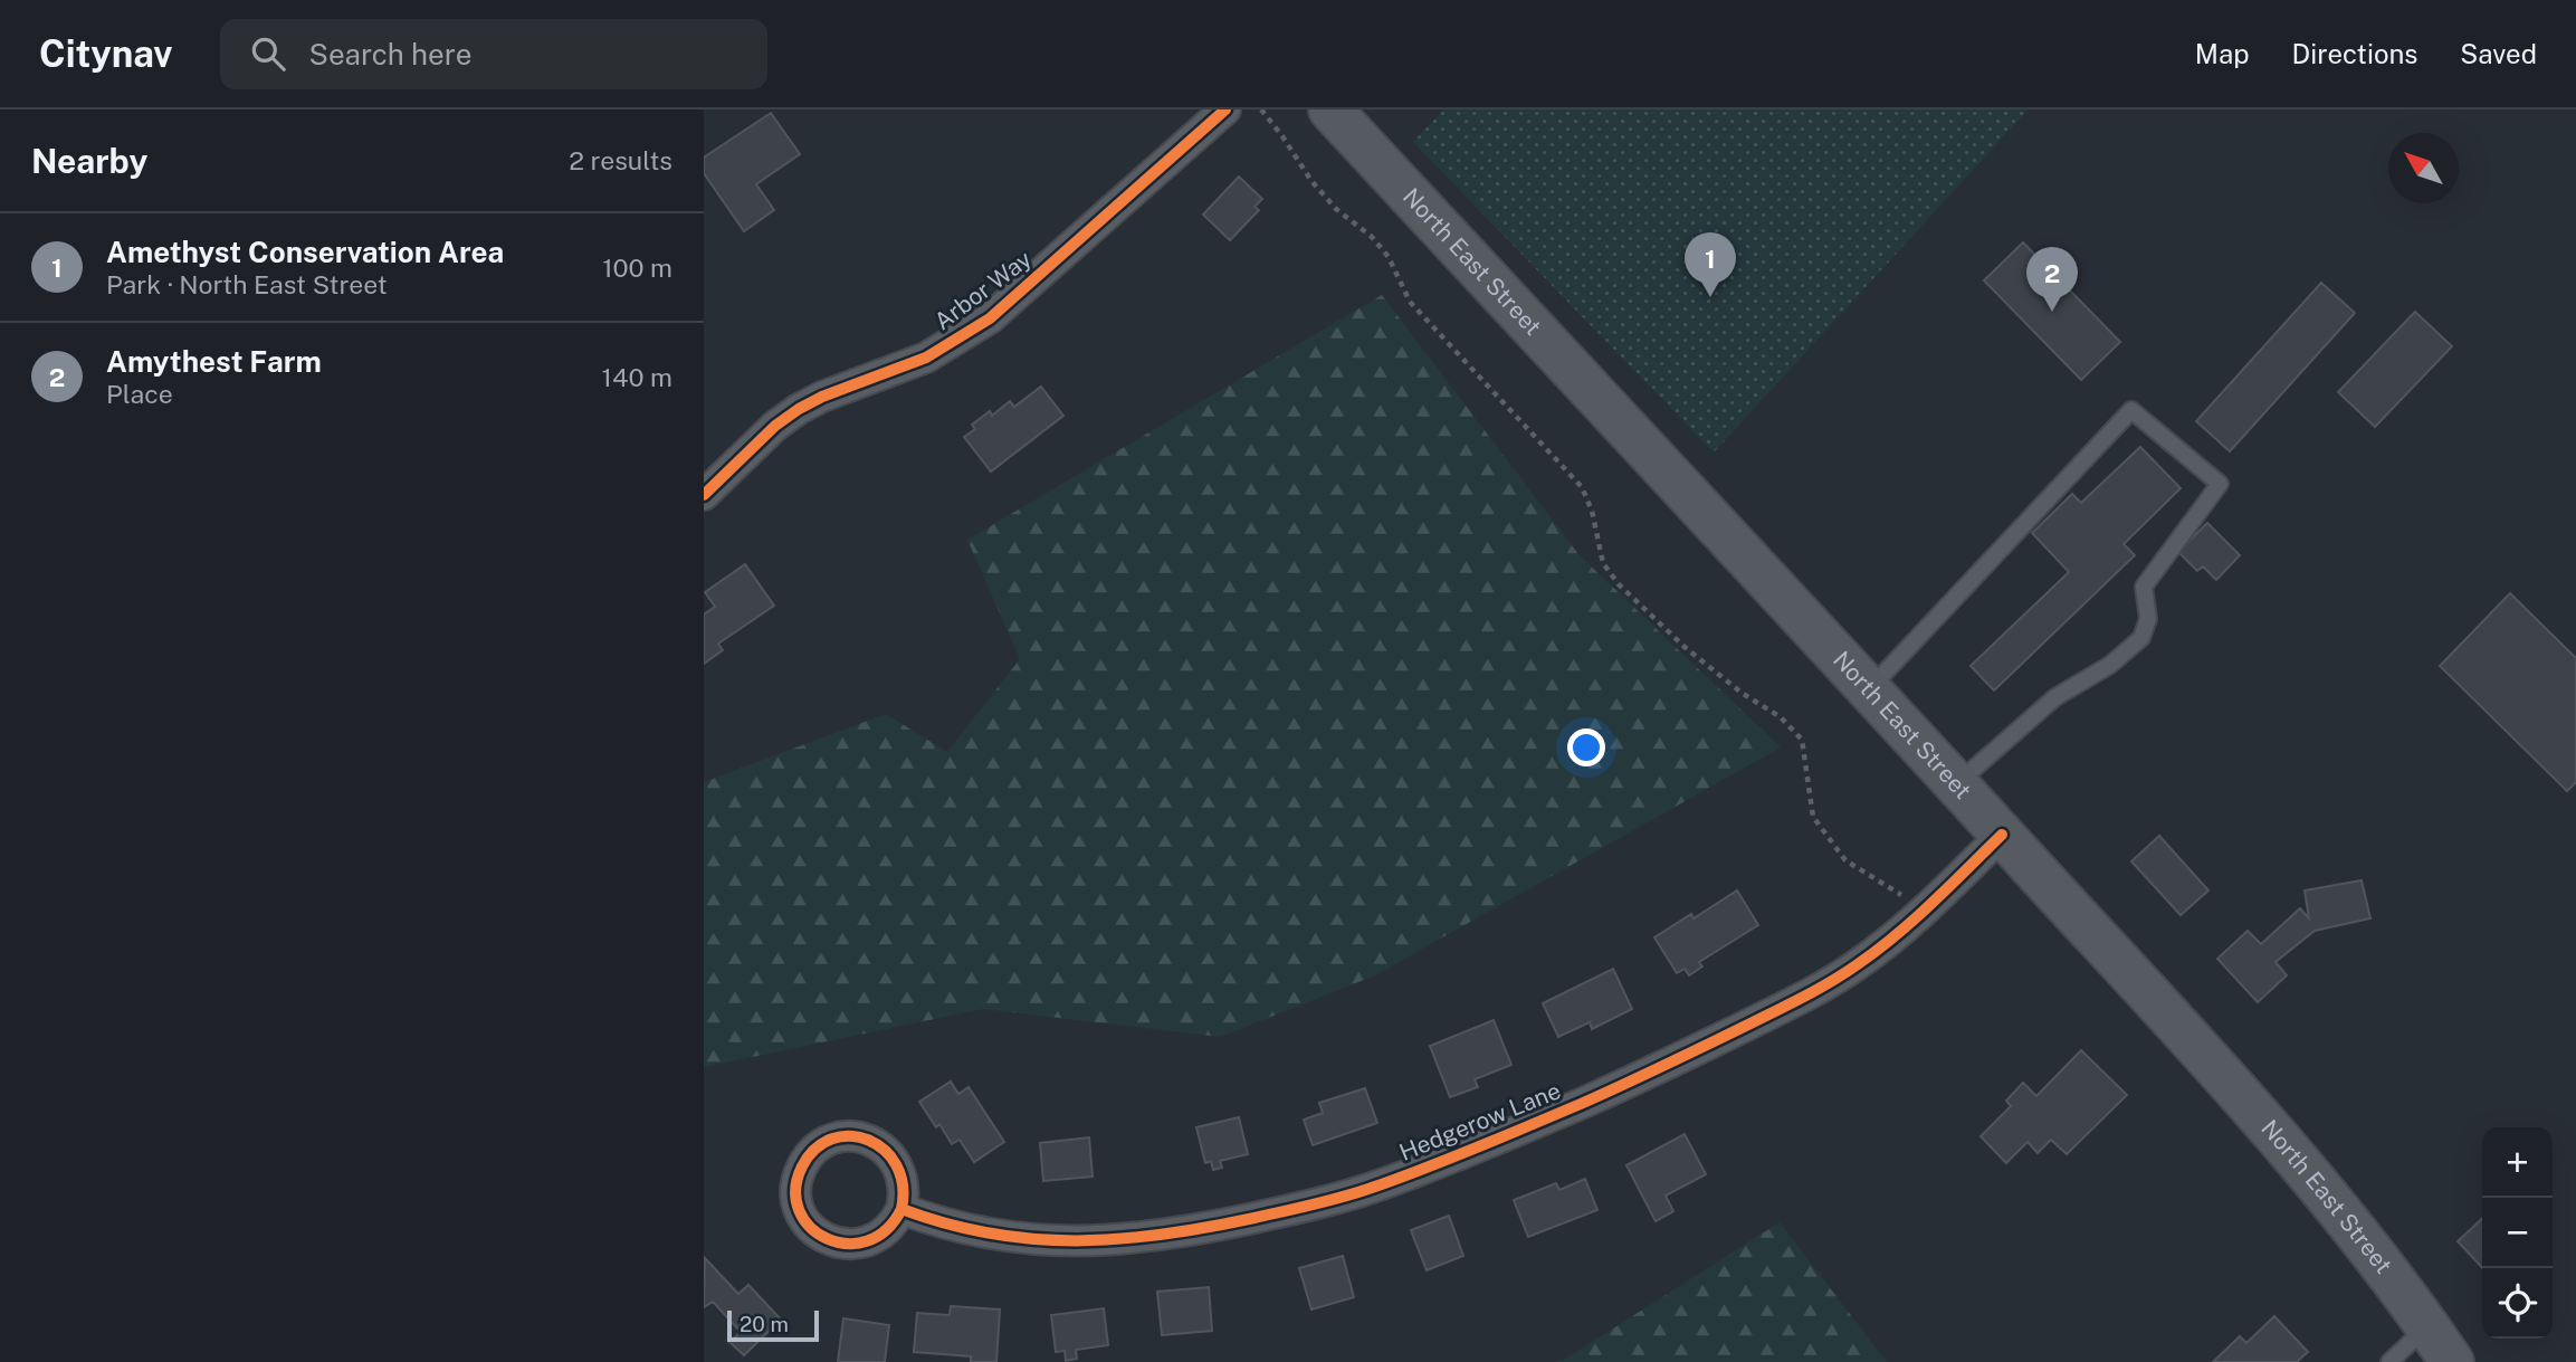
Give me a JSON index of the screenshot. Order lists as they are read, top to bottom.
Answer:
{
  "streets": {
    "main road": ["North East Street"],
    "street": ["Arbor Way", "Hedgerow Lane"]
  },
  "crossings": [
    ["North East Street", "Hedgerow Lane"]
  ],
  "scale_bar": "20 m",
  "north": "top left",
  "page": {
    "header": "Citynav",
    "search": "Search here",
    "nav": ["Map", "Directions", "Saved"],
    "heading": ["Nearby", "2 results"],
    "list": [
      {
        "mark": "1",
        "name": "Amethyst Conservation Area",
        "note": "Park · North East Street",
        "value": "100 m"
      },
      {
        "mark": "2",
        "name": "Amythest Farm",
        "note": "Place",
        "value": "140 m"
      }
    ],
    "pins": ["1", "2"],
    "map_buttons": ["+", "−"],
    "scale": "20 m"
  }
}
